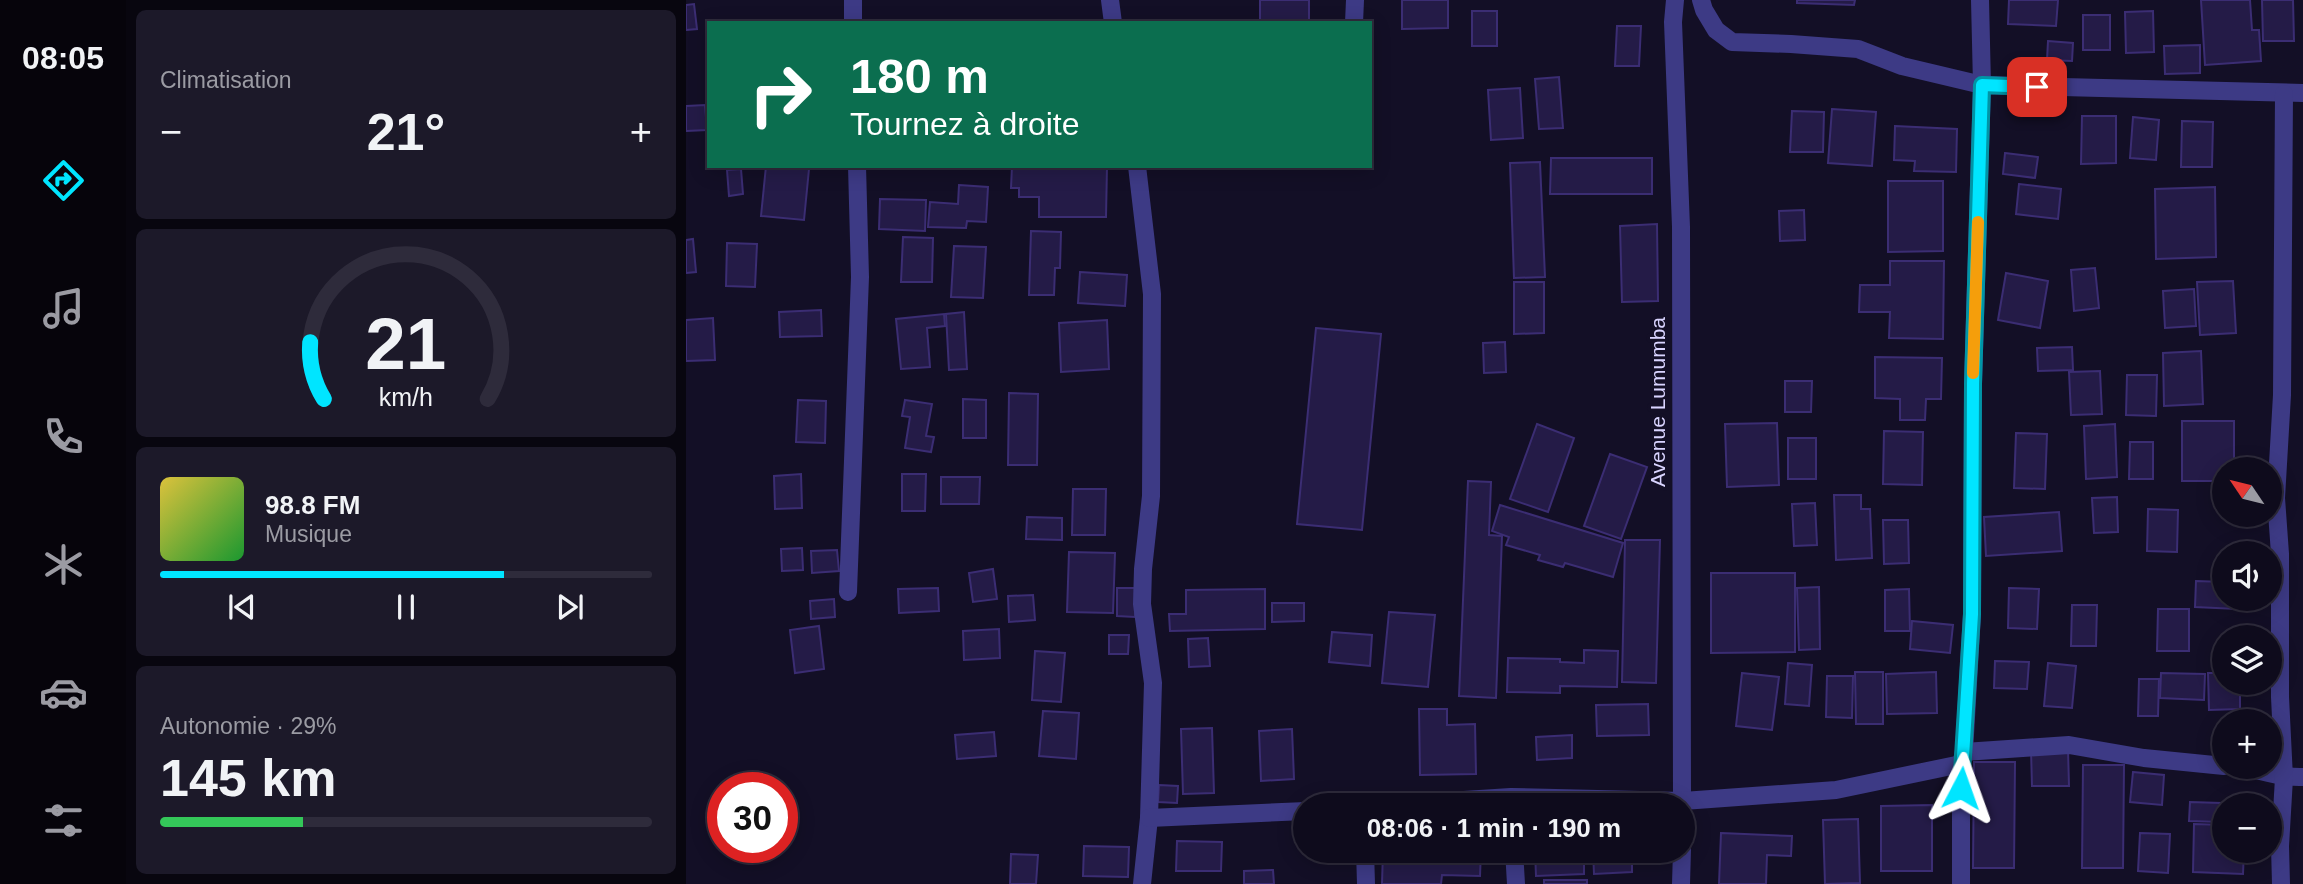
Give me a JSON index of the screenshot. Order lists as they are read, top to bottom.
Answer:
{
  "streets": {
    "street": ["Avenue Lumumba"]
  },
  "north": "top left",
  "page": {
    "tabs": "08:05",
    "tile": [
      "Climatisation",
      ["Autonomie · 29%", "145 km"]
    ],
    "turn": ["180 m", "Tournez à droite"],
    "heat": ["−", "21°", "+"],
    "map_buttons": ["+", "−"],
    "song": ["98.8 FM", "Musique"],
    "limit": "30",
    "trip": "08:06 · 1 min · 190 m",
    "gauge": ["21", "km/h"]
  }
}
